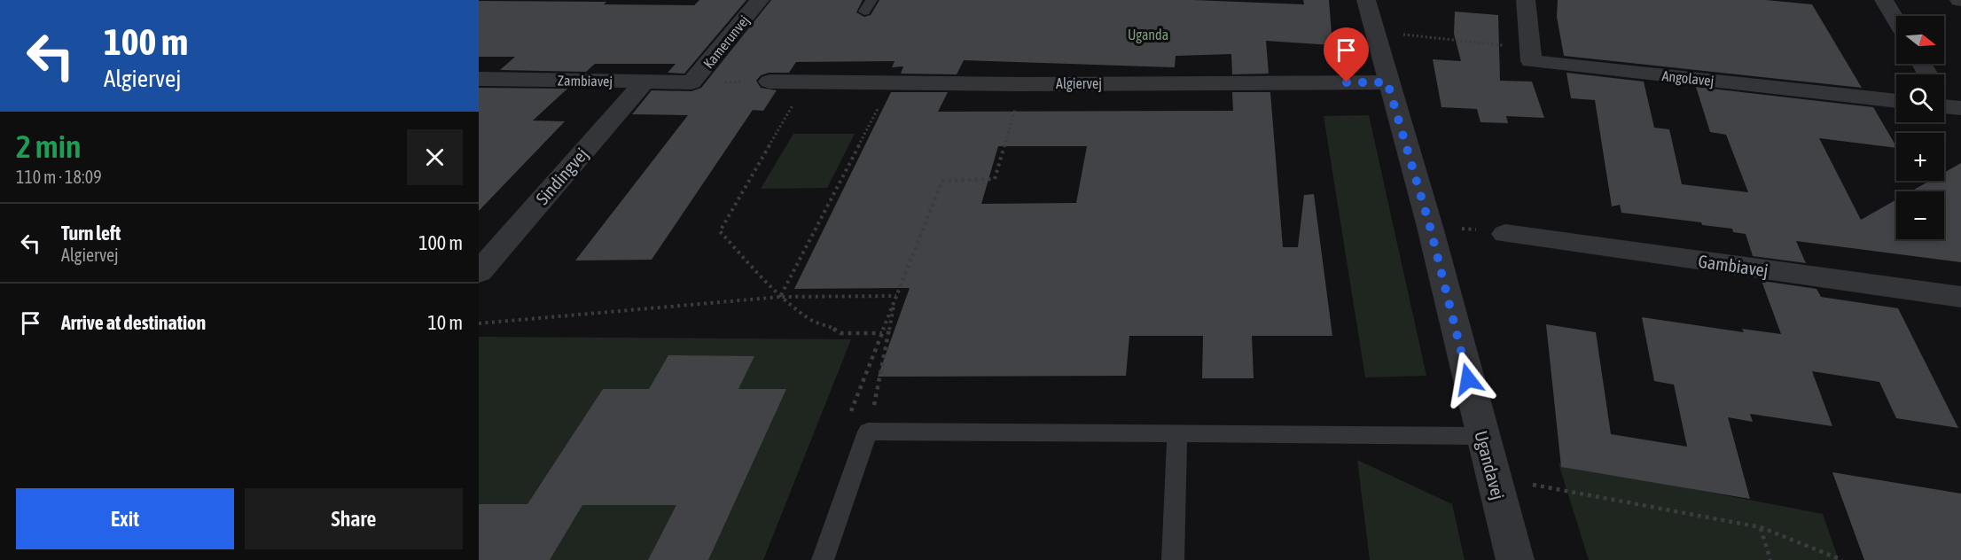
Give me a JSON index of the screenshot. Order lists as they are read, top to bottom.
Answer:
{
  "streets": {
    "street": [
      "Kamerunvej",
      "Angolavej",
      "Zambiavej",
      "Algiervej",
      "Sindingvej",
      "Gambiavej",
      "Ugandavej"
    ]
  },
  "crossings": [
    ["Kamerunvej", "Zambiavej"],
    ["Zambiavej", "Sindingvej"],
    ["Algiervej", "Ugandavej"]
  ],
  "parks": ["Uganda"],
  "north": "right",
  "page": {
    "turn": ["100 m", "Algiervej"],
    "map_buttons": ["+", "−"],
    "heading": ["2 min", "110 m · 18:09"],
    "list": [
      {
        "name": "Turn left",
        "note": "Algiervej",
        "value": "100 m"
      },
      {
        "name": "Arrive at destination",
        "value": "10 m"
      }
    ],
    "buttons": ["Exit", "Share"]
  }
}
